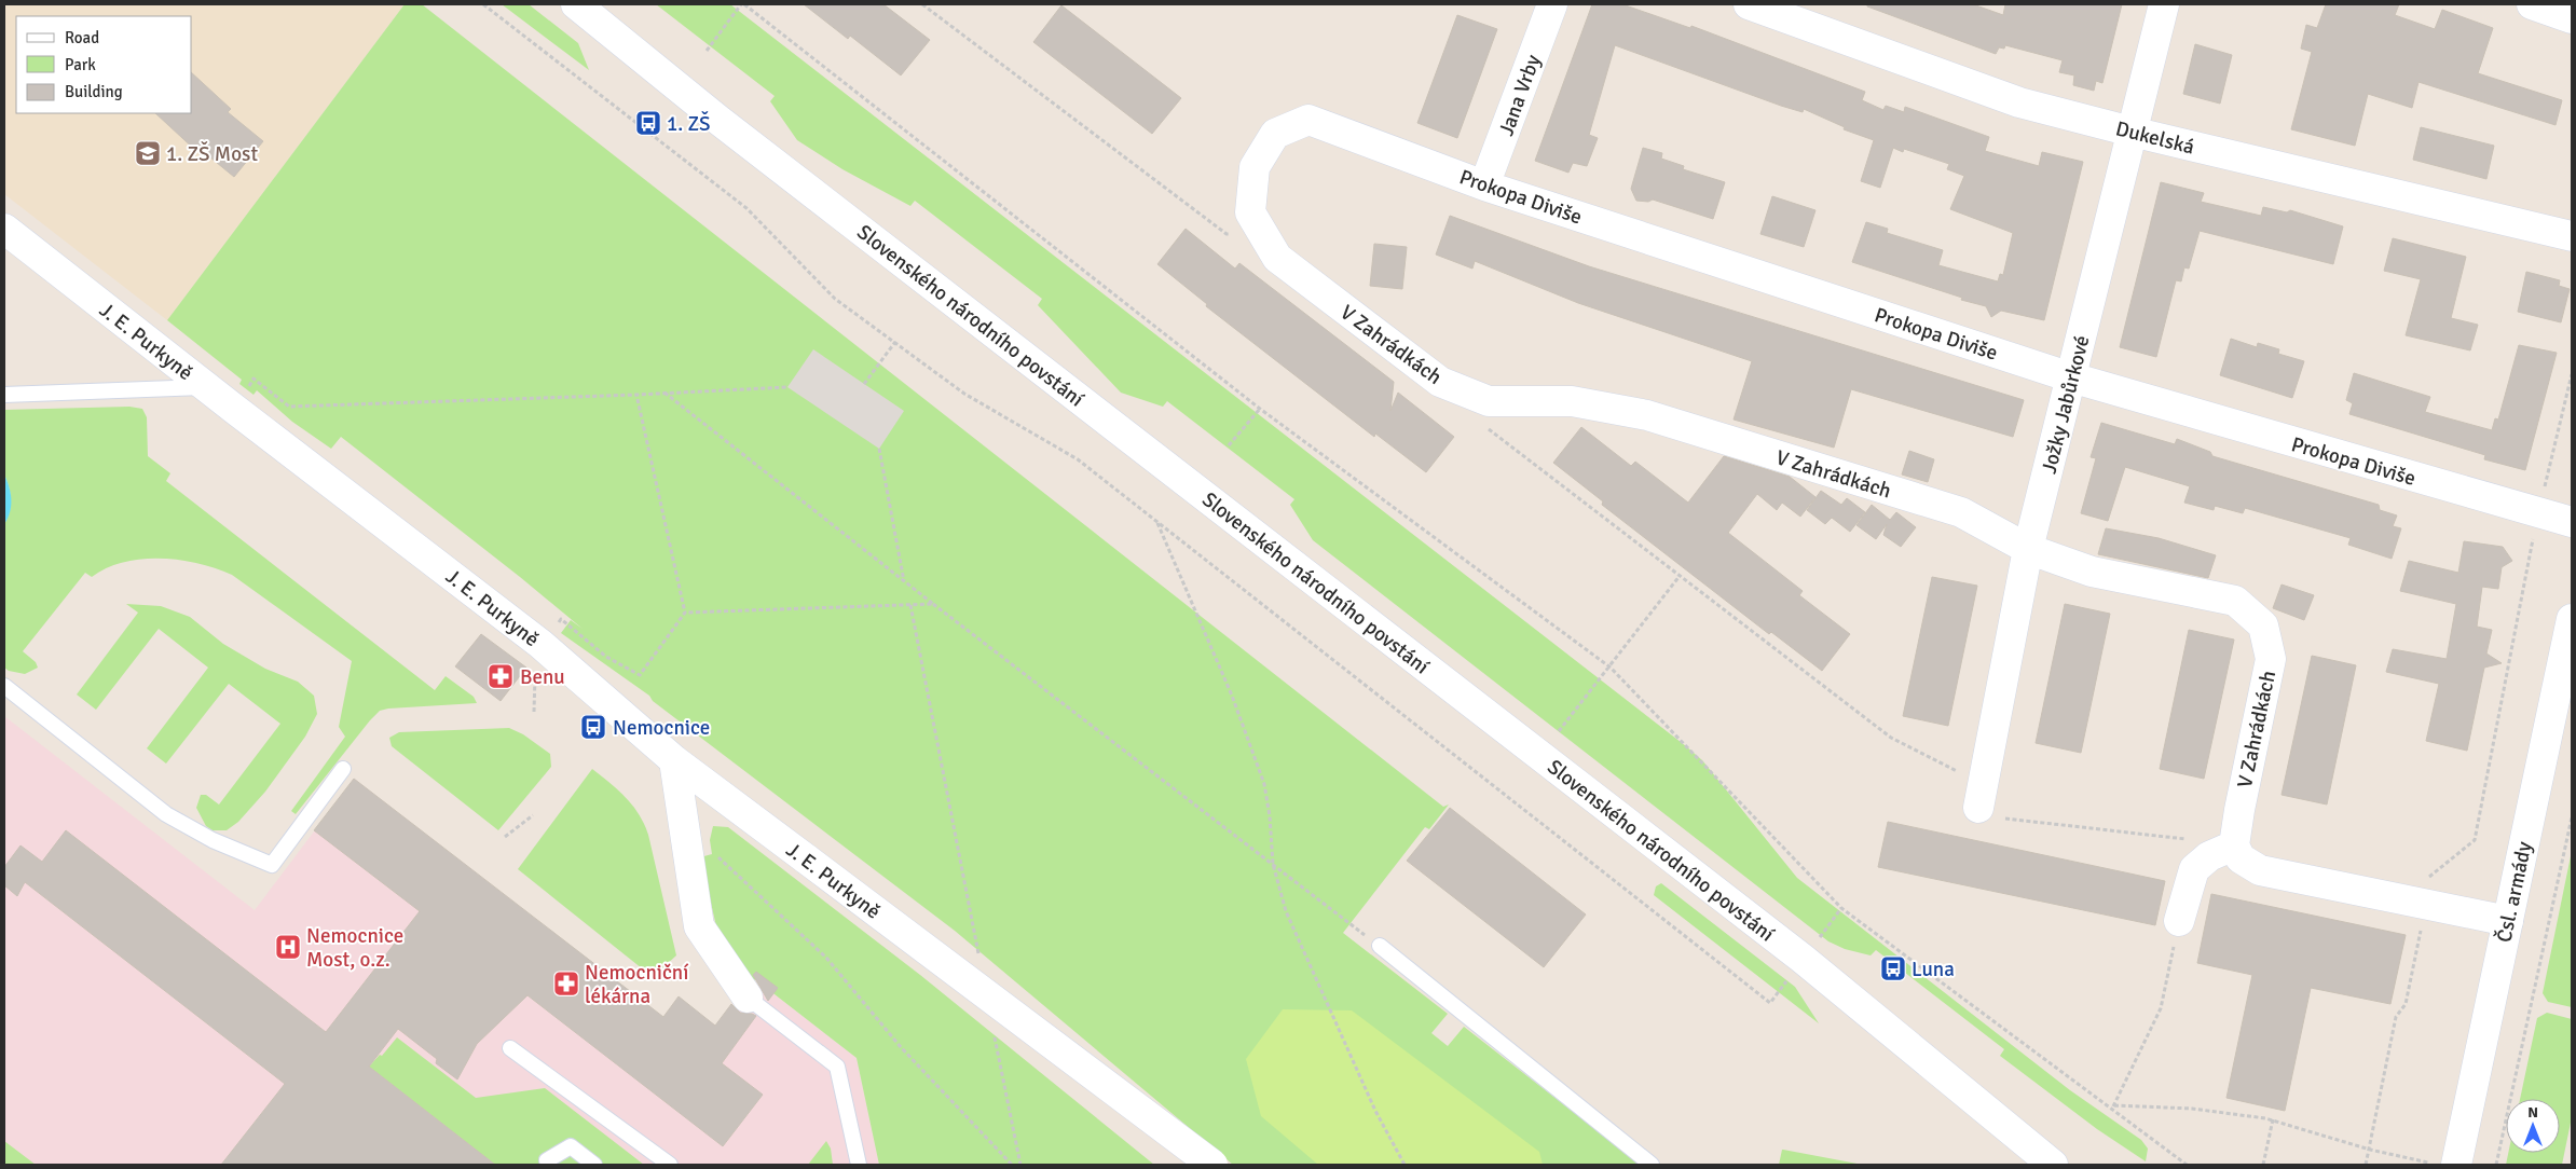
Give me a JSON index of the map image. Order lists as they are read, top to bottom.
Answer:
{
  "streets": {
    "street": [
      "Jana Vrby",
      "Dukelská",
      "Prokopa Diviše",
      "Slovenského národního povstání",
      "J. E. Purkyně",
      "V Zahrádkách",
      "Jožky Jabůrkové",
      "Čsl. armády"
    ]
  },
  "crossings": [
    ["Jana Vrby", "Prokopa Diviše"],
    ["Dukelská", "Jožky Jabůrkové"],
    ["Prokopa Diviše", "V Zahrádkách"],
    ["Prokopa Diviše", "Jožky Jabůrkové"],
    ["V Zahrádkách", "Jožky Jabůrkové"]
  ],
  "places": {
    "bus stop": ["1. ZŠ", "Nemocnice", "Luna"],
    "school or university": ["1. ZŠ Most"],
    "pharmacy": ["Benu", "Nemocniční lékárna"],
    "hospital": ["Nemocnice Most, o.z."]
  },
  "legend": ["Road", "Park", "Building"],
  "north": "top"
}
